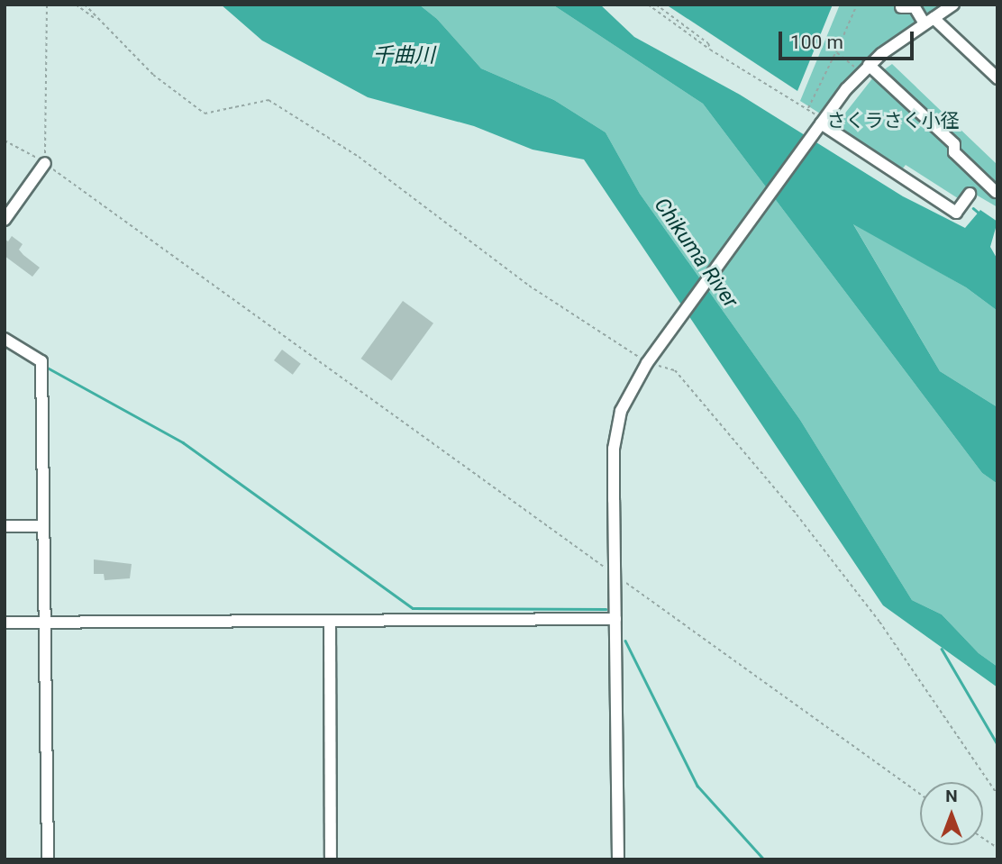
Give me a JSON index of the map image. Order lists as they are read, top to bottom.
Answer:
{
  "water": ["千曲川", "Chikuma River"],
  "parks": ["さくラさく小径"],
  "scale_bar": "100 m",
  "north": "top"
}
